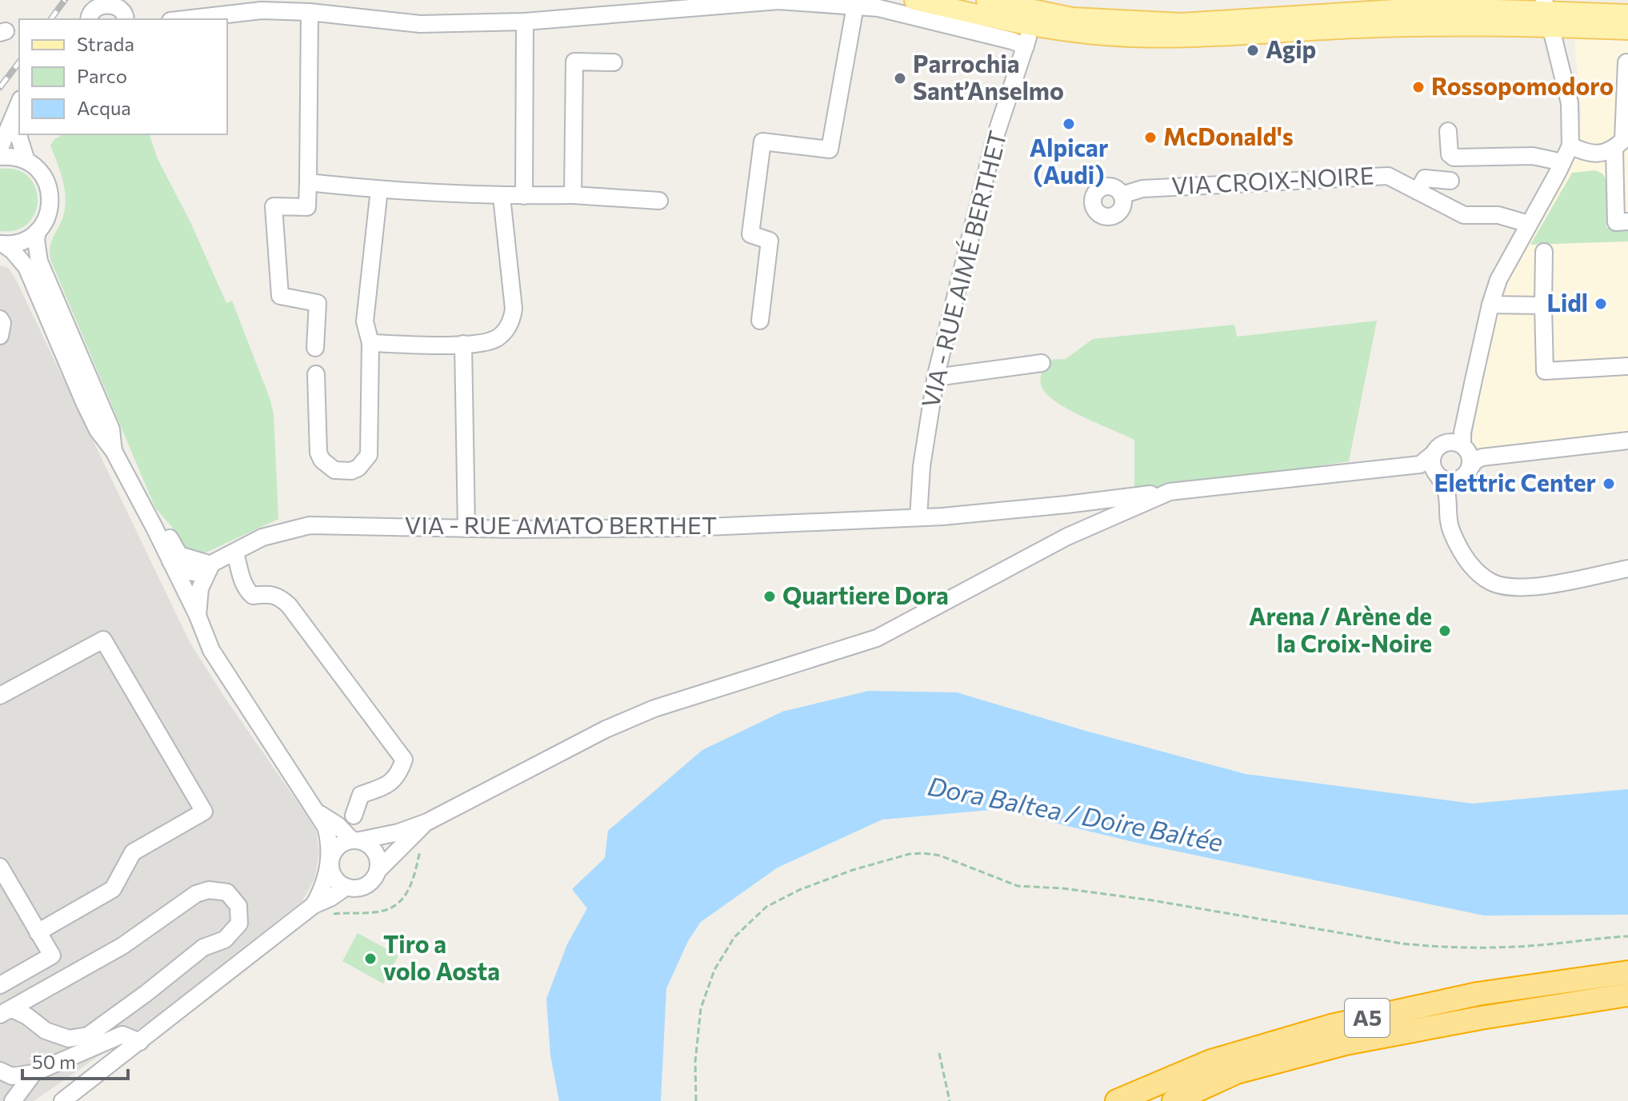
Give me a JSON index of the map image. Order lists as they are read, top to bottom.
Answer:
{
  "streets": {
    "highway": ["A5"],
    "street": ["VIA CROIX-NOIRE", "VIA - RUE AIMÉ BERTHET", "VIA - RUE AMATO BERTHET"]
  },
  "crossings": [
    ["VIA - RUE AIMÉ BERTHET", "VIA - RUE AMATO BERTHET"]
  ],
  "water": ["Dora Baltea / Doire Baltée"],
  "places": [
    "Agip",
    "Parrochia Sant’Anselmo",
    "Rossopomodoro",
    "Alpicar (Audi)",
    "McDonald's",
    "Lidl",
    "Elettric Center",
    "Quartiere Dora",
    "Arena / Arène de la Croix-Noire",
    "Tiro a volo Aosta"
  ],
  "legend": ["Strada", "Parco", "Acqua"],
  "scale_bar": "50 m"
}
